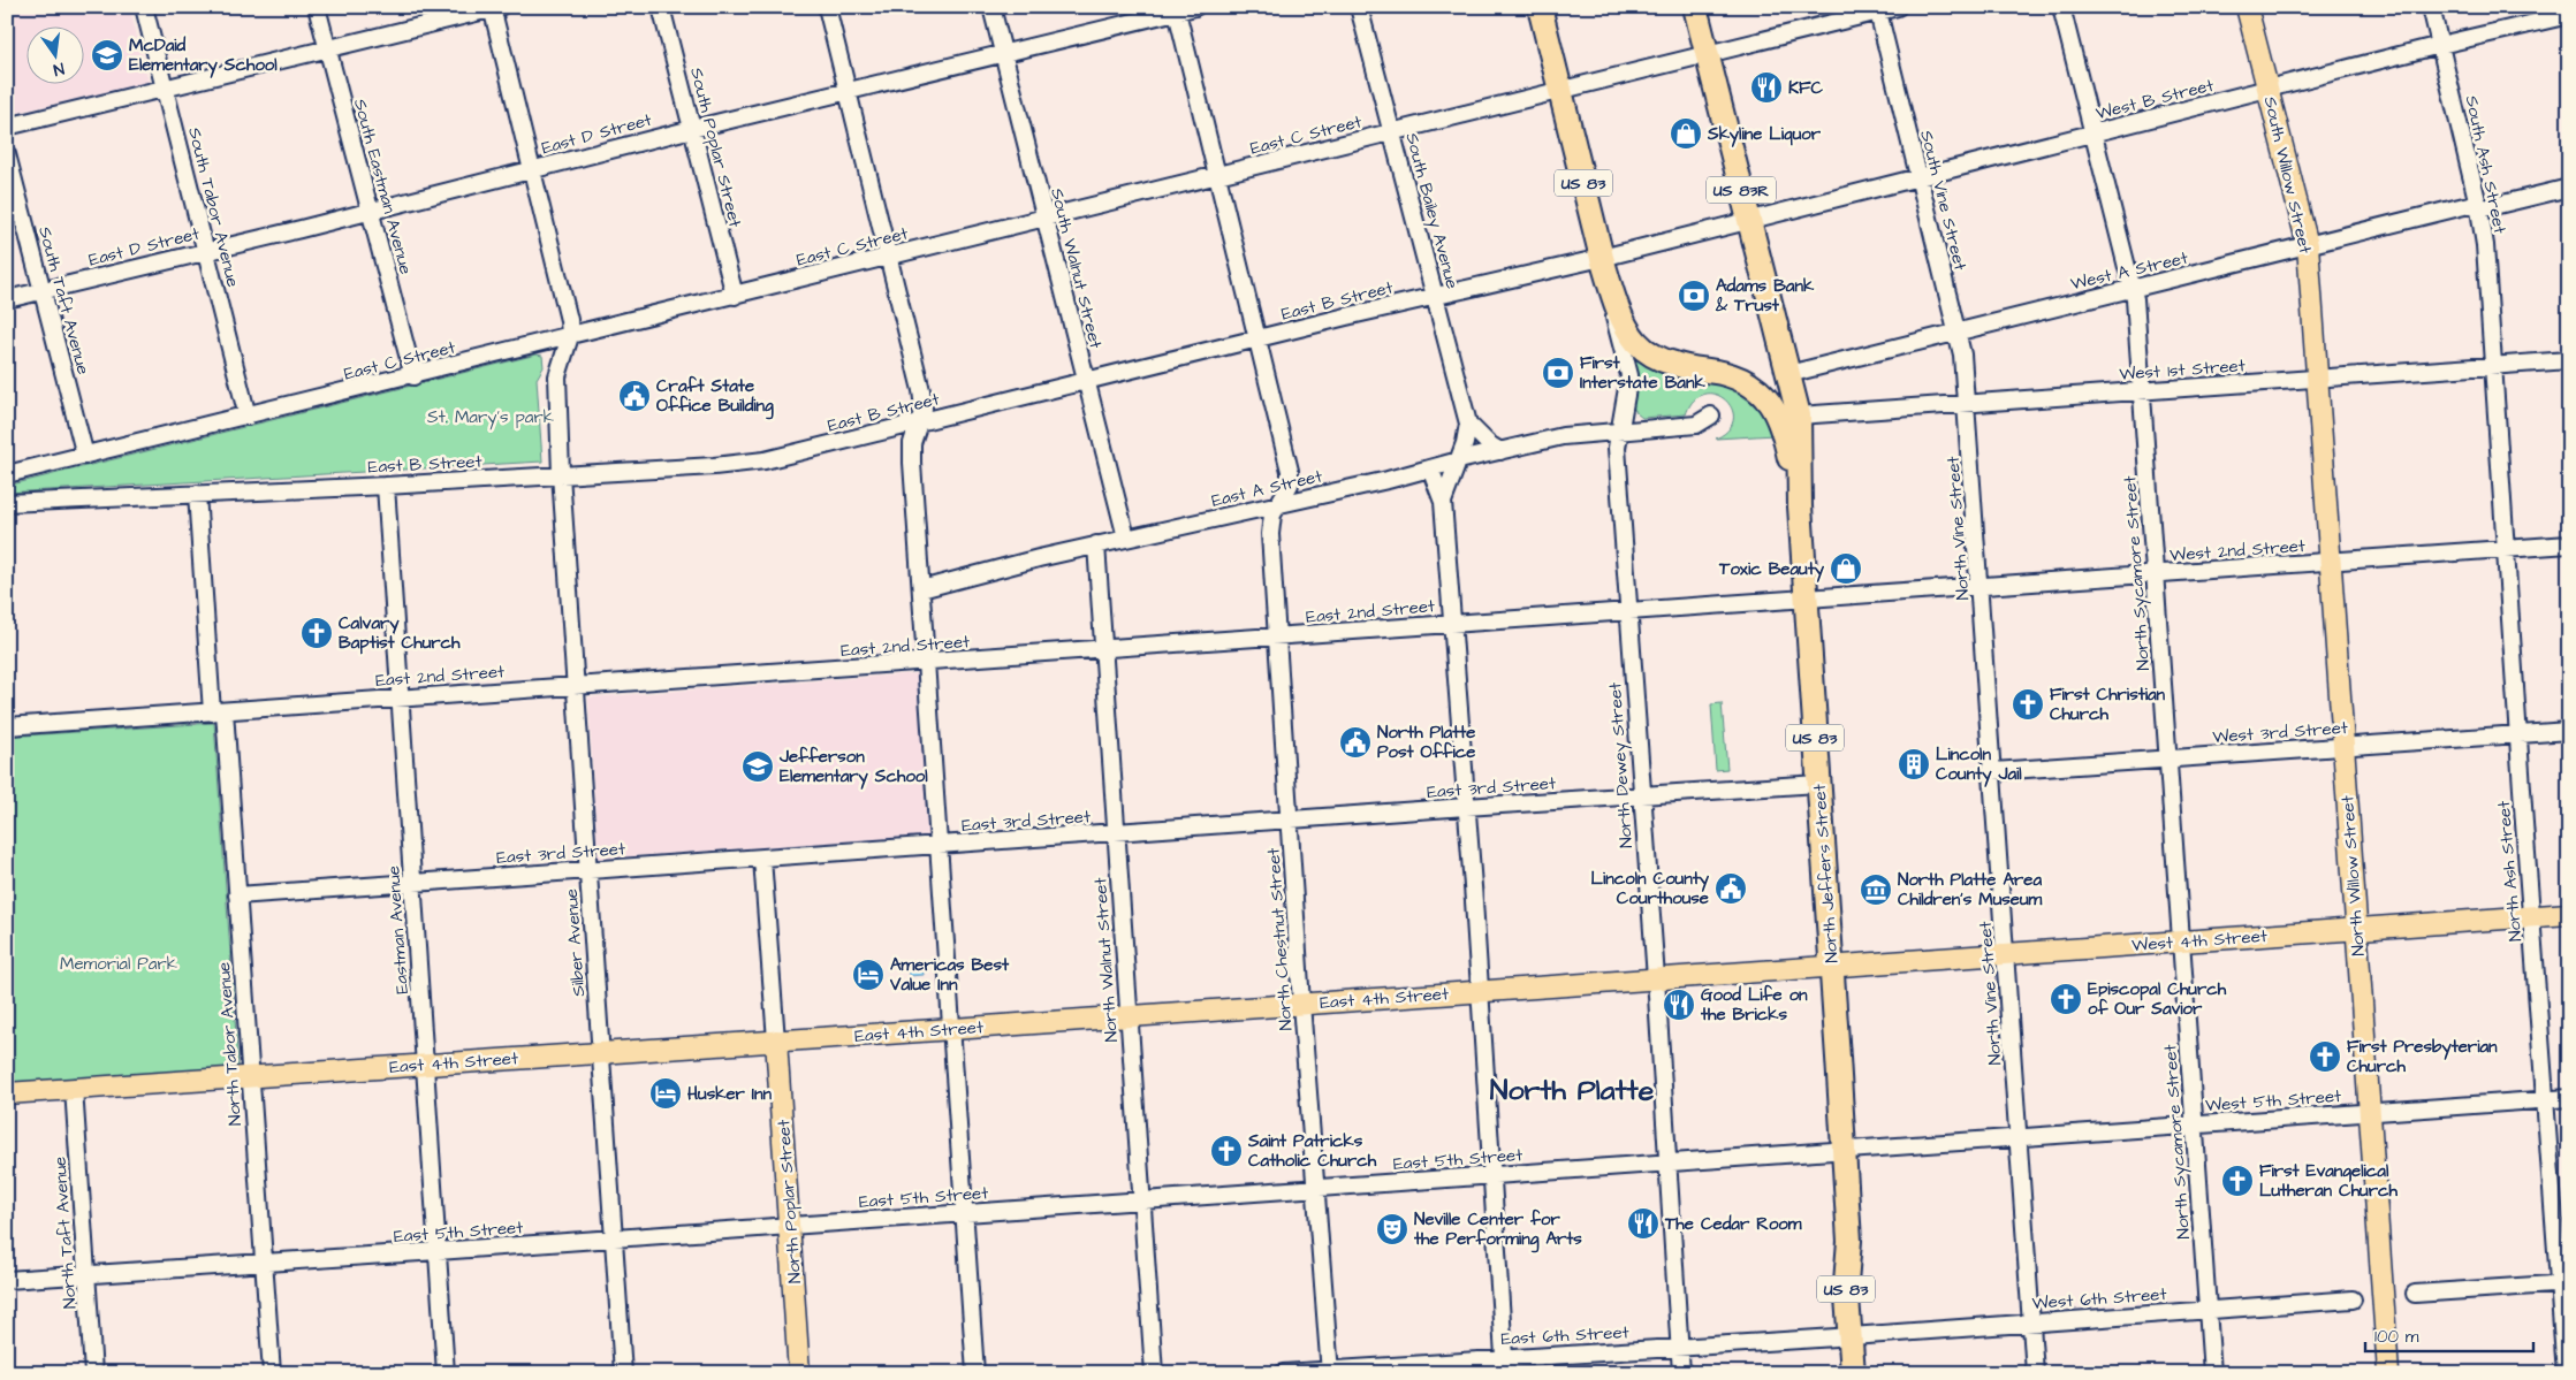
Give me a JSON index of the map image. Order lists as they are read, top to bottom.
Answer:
{
  "streets": {
    "highway": ["US 83", "US 83R", "North Jeffers Street"],
    "main road": [
      "South Willow Street",
      "North Willow Street",
      "West 4th Street",
      "East 4th Street",
      "North Poplar Street"
    ],
    "street": [
      "West B Street",
      "East D Street",
      "East C Street",
      "South Poplar Street",
      "South Ash Street",
      "South Eastman Avenue",
      "South Vine Street",
      "South Tabor Avenue",
      "South Bailey Avenue",
      "South Walnut Street",
      "West A Street",
      "South Taft Avenue",
      "East B Street",
      "West 1st Street",
      "East A Street",
      "North Vine Street",
      "West 2nd Street",
      "North Sycamore Street",
      "East 2nd Street",
      "West 3rd Street",
      "North Dewey Street",
      "East 3rd Street",
      "North Ash Street",
      "Eastman Avenue",
      "North Chestnut Street",
      "Silber Avenue",
      "North Walnut Street",
      "North Tabor Avenue",
      "West 5th Street",
      "East 5th Street",
      "North Taft Avenue",
      "West 6th Street",
      "East 6th Street"
    ]
  },
  "crossings": [
    ["West B Street", "South Ash Street"],
    ["West B Street", "South Willow Street"],
    ["West B Street", "US 83R"],
    ["West B Street", "South Vine Street"],
    ["West B Street", "East B Street"],
    ["West B Street", "North Sycamore Street"],
    ["East D Street", "South Poplar Street"],
    ["East D Street", "South Eastman Avenue"],
    ["East D Street", "South Tabor Avenue"],
    ["East D Street", "South Walnut Street"],
    ["East D Street", "South Taft Avenue"],
    ["East D Street", "North Chestnut Street"],
    ["East C Street", "South Poplar Street"],
    ["East C Street", "US 83"],
    ["East C Street", "South Eastman Avenue"],
    ["East C Street", "US 83R"],
    ["East C Street", "South Vine Street"],
    ["East C Street", "South Tabor Avenue"],
    ["East C Street", "South Bailey Avenue"],
    ["East C Street", "South Walnut Street"],
    ["East C Street", "South Taft Avenue"],
    ["East C Street", "North Chestnut Street"],
    ["East C Street", "Silber Avenue"],
    ["South Ash Street", "West A Street"],
    ["South Ash Street", "West 1st Street"],
    ["South Ash Street", "North Ash Street"],
    ["South Willow Street", "West A Street"],
    ["South Willow Street", "West 1st Street"],
    ["South Willow Street", "North Willow Street"],
    ["US 83", "East B Street"],
    ["US 83", "North Dewey Street"],
    ["US 83", "North Jeffers Street"],
    ["US 83R", "West A Street"],
    ["US 83R", "East B Street"],
    ["US 83R", "West 1st Street"],
    ["US 83R", "North Jeffers Street"],
    ["South Vine Street", "West A Street"],
    ["South Vine Street", "West 1st Street"],
    ["South Vine Street", "North Vine Street"],
    ["South Bailey Avenue", "East B Street"],
    ["South Bailey Avenue", "East A Street"],
    ["South Walnut Street", "East B Street"],
    ["South Walnut Street", "East A Street"],
    ["West A Street", "North Sycamore Street"],
    ["East B Street", "Eastman Avenue"],
    ["East B Street", "North Chestnut Street"],
    ["East B Street", "Silber Avenue"],
    ["East B Street", "North Tabor Avenue"],
    ["West 1st Street", "North Vine Street"],
    ["West 1st Street", "North Sycamore Street"],
    ["West 1st Street", "North Ash Street"],
    ["West 1st Street", "North Jeffers Street"],
    ["West 1st Street", "North Willow Street"],
    ["East A Street", "North Dewey Street"],
    ["East A Street", "North Chestnut Street"],
    ["East A Street", "North Walnut Street"],
    ["North Vine Street", "West 2nd Street"],
    ["North Vine Street", "West 3rd Street"],
    ["North Vine Street", "West 4th Street"],
    ["North Vine Street", "West 5th Street"],
    ["North Vine Street", "West 6th Street"],
    ["West 2nd Street", "North Sycamore Street"],
    ["West 2nd Street", "East 2nd Street"],
    ["West 2nd Street", "North Ash Street"],
    ["West 2nd Street", "North Jeffers Street"],
    ["West 2nd Street", "North Willow Street"],
    ["North Sycamore Street", "West 3rd Street"],
    ["North Sycamore Street", "West 4th Street"],
    ["North Sycamore Street", "West 5th Street"],
    ["North Sycamore Street", "West 6th Street"],
    ["East 2nd Street", "North Dewey Street"],
    ["East 2nd Street", "North Jeffers Street"],
    ["East 2nd Street", "Eastman Avenue"],
    ["East 2nd Street", "North Chestnut Street"],
    ["East 2nd Street", "Silber Avenue"],
    ["East 2nd Street", "North Walnut Street"],
    ["East 2nd Street", "North Tabor Avenue"],
    ["West 3rd Street", "North Ash Street"],
    ["West 3rd Street", "North Willow Street"],
    ["North Dewey Street", "East 3rd Street"],
    ["North Dewey Street", "North Jeffers Street"],
    ["North Dewey Street", "East 4th Street"],
    ["North Dewey Street", "East 5th Street"],
    ["North Dewey Street", "East 6th Street"],
    ["East 3rd Street", "North Jeffers Street"],
    ["East 3rd Street", "Eastman Avenue"],
    ["East 3rd Street", "North Chestnut Street"],
    ["East 3rd Street", "Silber Avenue"],
    ["East 3rd Street", "North Walnut Street"],
    ["East 3rd Street", "North Tabor Avenue"],
    ["East 3rd Street", "North Poplar Street"],
    ["North Ash Street", "West 4th Street"],
    ["North Ash Street", "West 5th Street"],
    ["North Jeffers Street", "West 4th Street"],
    ["North Jeffers Street", "East 4th Street"],
    ["North Jeffers Street", "West 5th Street"],
    ["North Jeffers Street", "East 5th Street"],
    ["North Jeffers Street", "West 6th Street"],
    ["North Jeffers Street", "East 6th Street"],
    ["North Willow Street", "West 4th Street"],
    ["North Willow Street", "West 5th Street"],
    ["Eastman Avenue", "East 4th Street"],
    ["Eastman Avenue", "East 5th Street"],
    ["North Chestnut Street", "East 4th Street"],
    ["North Chestnut Street", "East 5th Street"],
    ["North Chestnut Street", "East 6th Street"],
    ["West 4th Street", "East 4th Street"],
    ["Silber Avenue", "East 4th Street"],
    ["Silber Avenue", "East 5th Street"],
    ["North Walnut Street", "East 4th Street"],
    ["North Walnut Street", "East 5th Street"],
    ["East 4th Street", "North Tabor Avenue"],
    ["East 4th Street", "North Poplar Street"],
    ["East 4th Street", "North Taft Avenue"],
    ["North Tabor Avenue", "East 5th Street"],
    ["West 5th Street", "East 5th Street"],
    ["East 5th Street", "North Poplar Street"],
    ["East 5th Street", "North Taft Avenue"],
    ["West 6th Street", "East 6th Street"]
  ],
  "districts": ["North Platte"],
  "parks": ["St. Mary's park", "Memorial Park"],
  "places": {
    "school or university": ["McDaid Elementary School", "Jefferson Elementary School"],
    "restaurant": ["KFC", "Good Life on the Bricks", "The Cedar Room"],
    "shop": ["Skyline Liquor", "Toxic Beauty"],
    "bank": ["Adams Bank & Trust", "First Interstate Bank"],
    "public building": ["Craft State Office Building", "North Platte Post Office", "Lincoln County Courthouse"],
    "church": [
      "Calvary Baptist Church",
      "First Christian Church",
      "Episcopal Church of Our Savior",
      "First Presbyterian Church",
      "Saint Patricks Catholic Church",
      "First Evangelical Lutheran Church"
    ],
    "building": ["Lincoln County Jail"],
    "museum": ["North Platte Area Children's Museum"],
    "hotel": ["Americas Best Value Inn", "Husker Inn"],
    "theatre": ["Neville Center for the Performing Arts"]
  },
  "scale_bar": "100 m",
  "north": "bottom"
}
